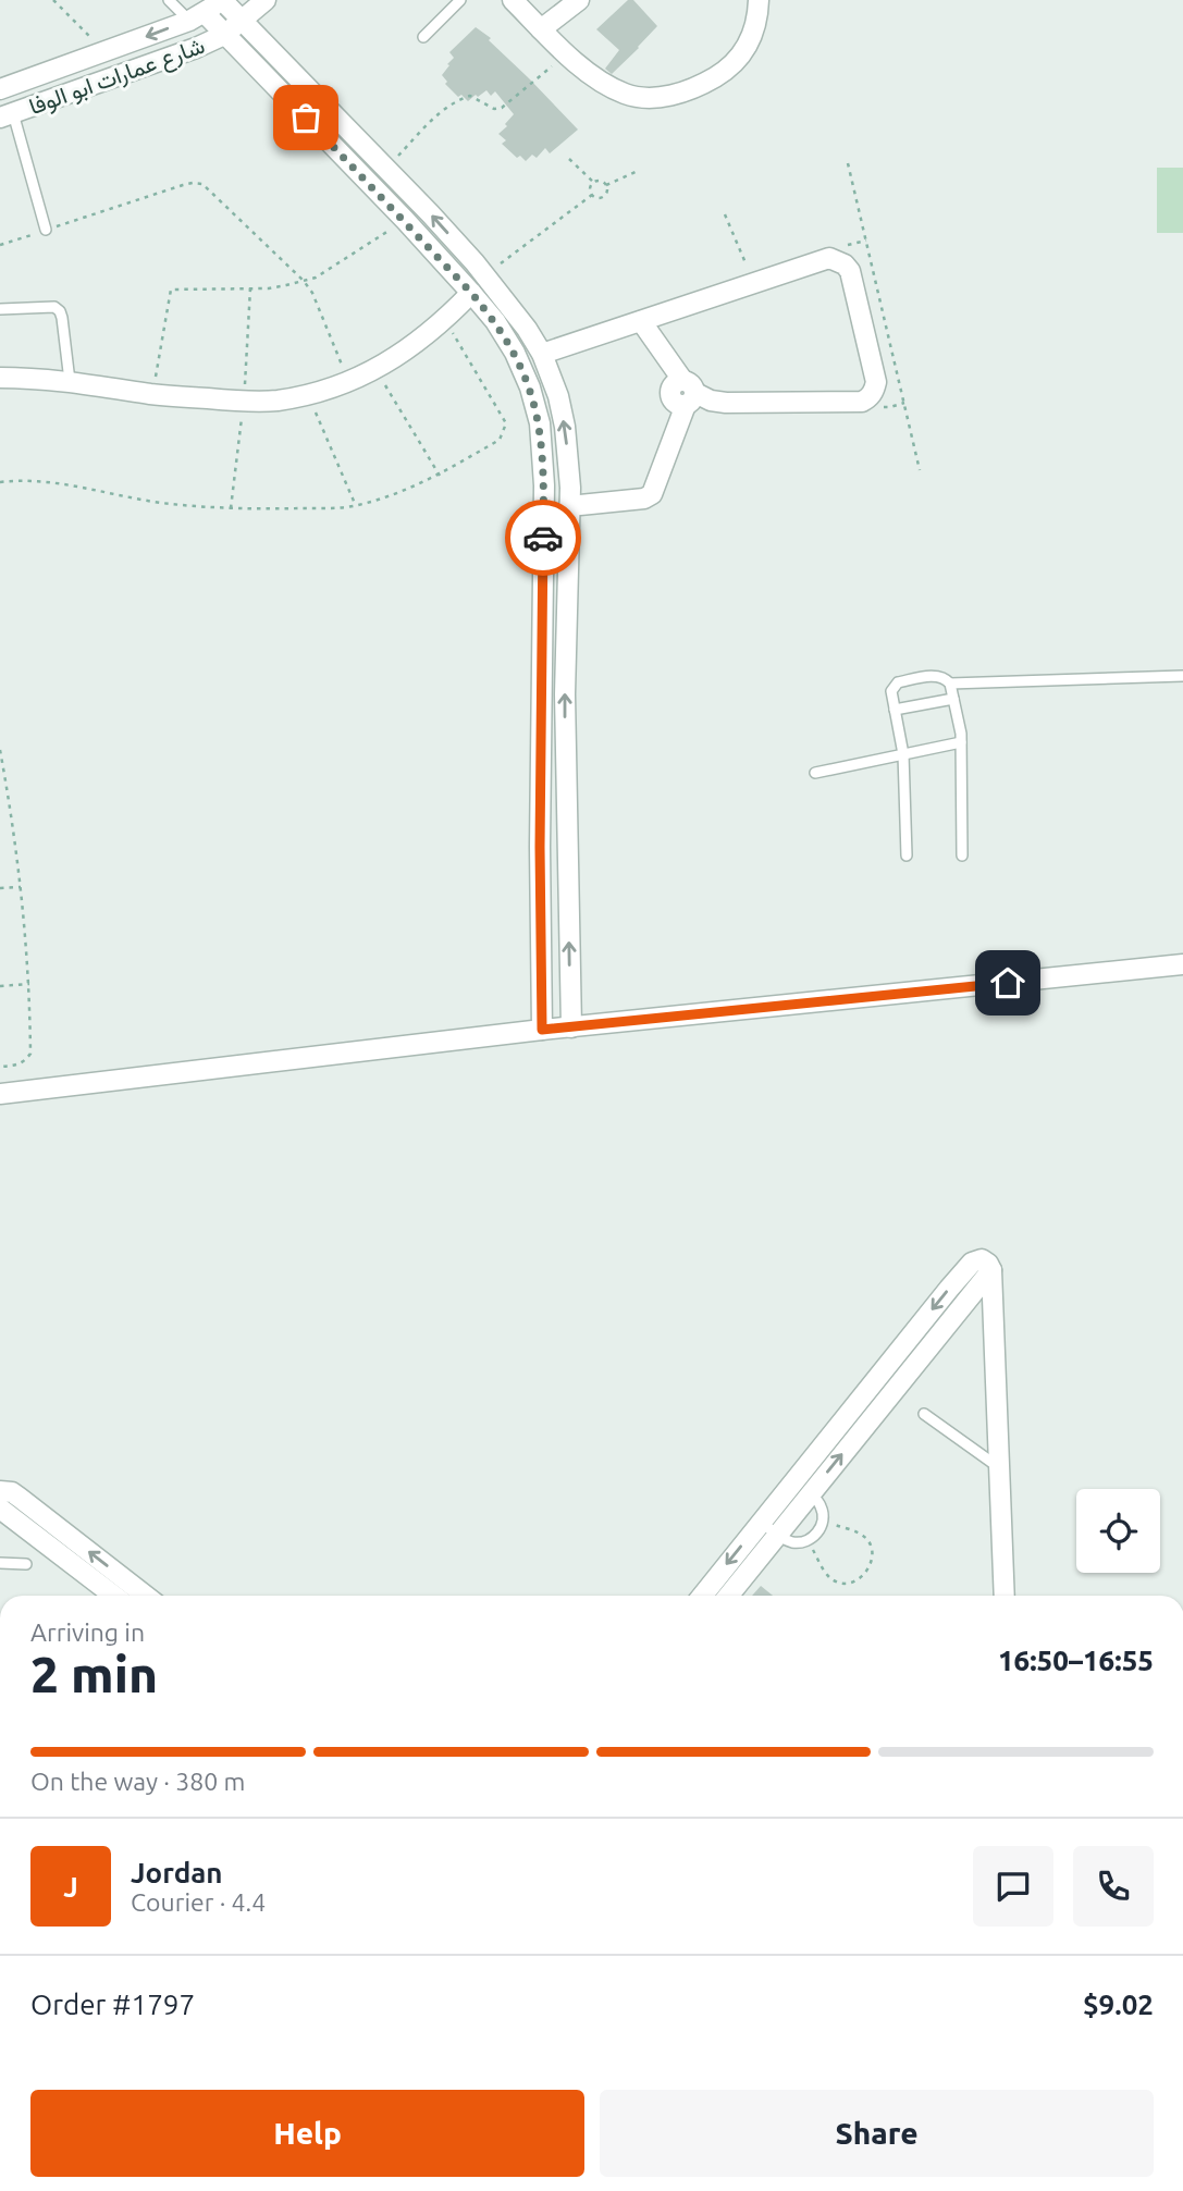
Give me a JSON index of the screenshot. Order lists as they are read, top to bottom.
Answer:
{
  "streets": {
    "street": ["شارع عمارات ابو الوفا"]
  },
  "page": {
    "heading": ["2 min", "Arriving in", "16:50–16:55"],
    "panel": [
      "Jordan",
      "Courier · 4.4",
      "Order #1797",
      "$9.02"
    ],
    "bar": "On the way · 380 m",
    "round": "J",
    "buttons": ["Help", "Share"]
  }
}
